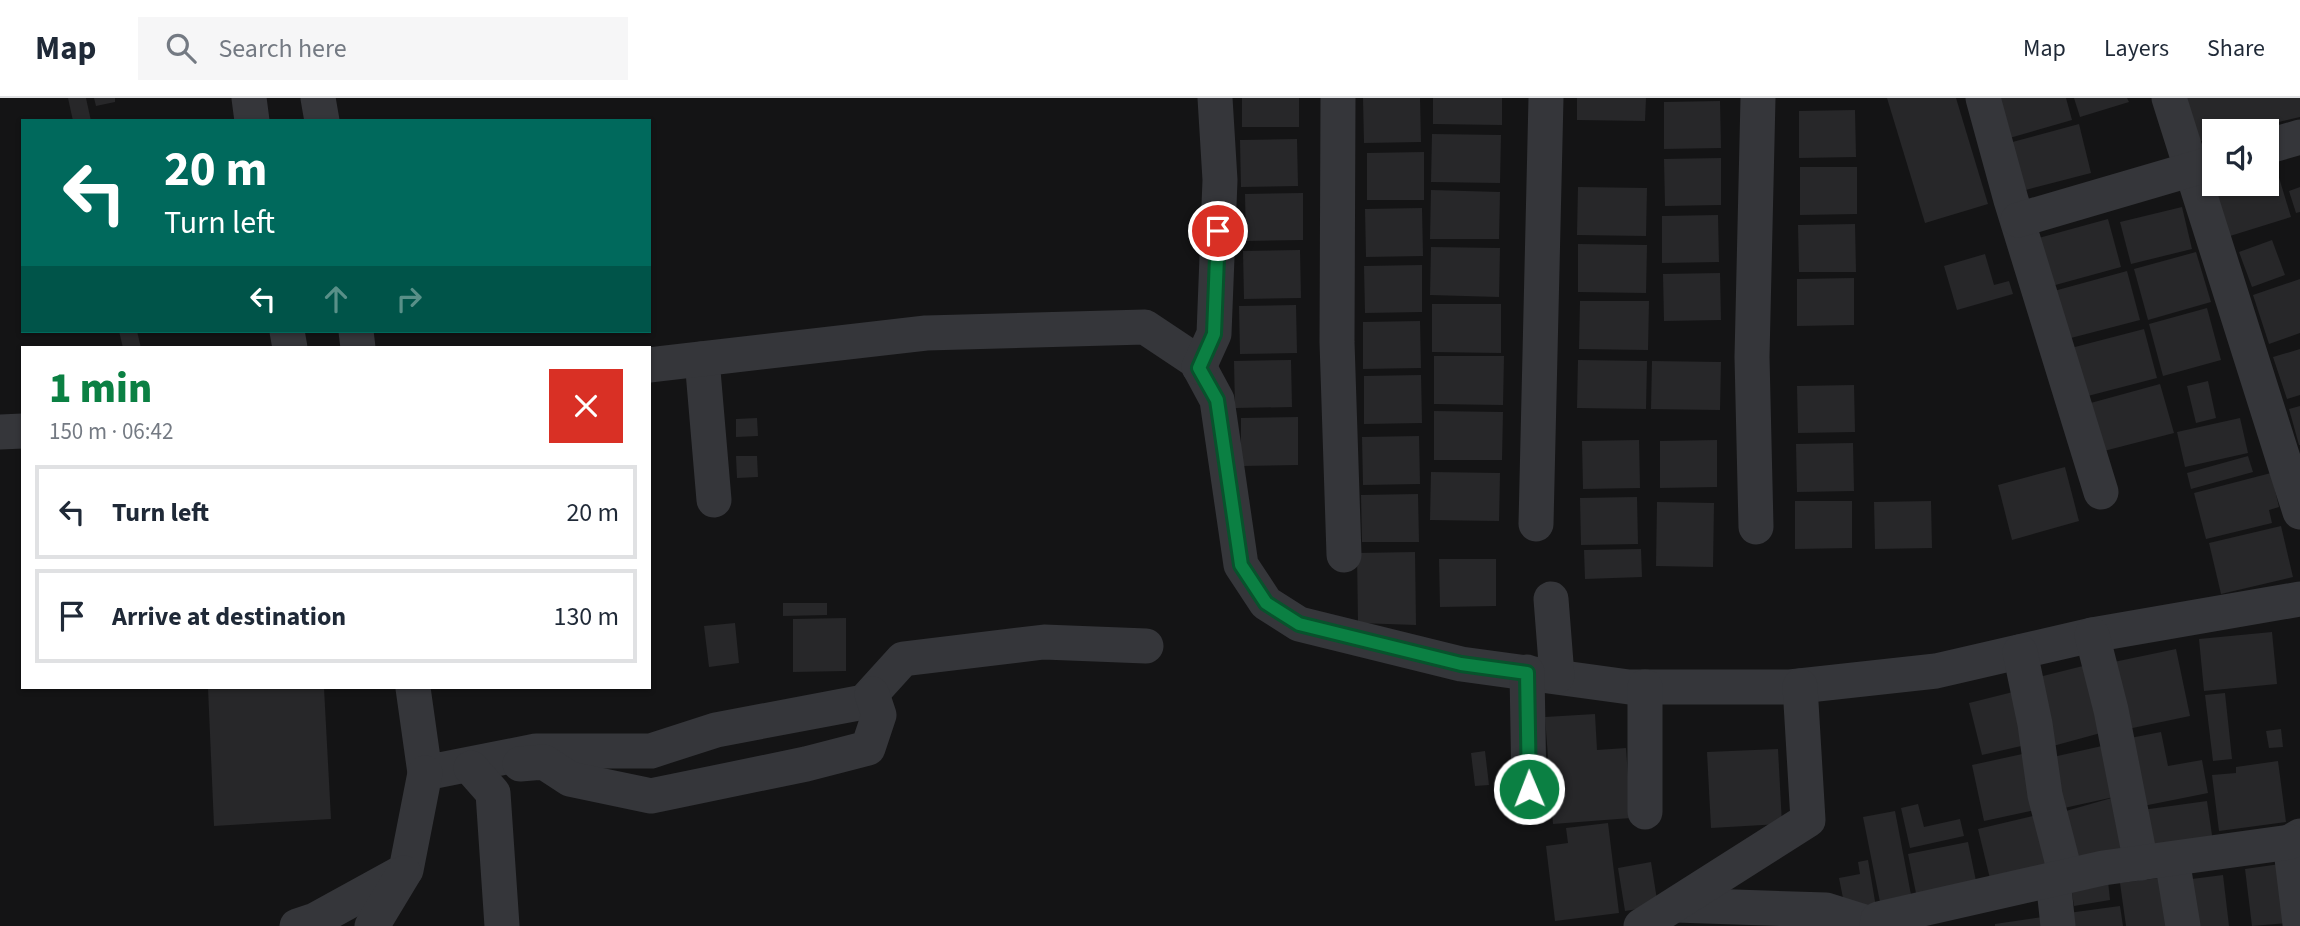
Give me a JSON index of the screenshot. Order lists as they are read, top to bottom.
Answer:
{
  "page": {
    "header": "Map",
    "search": "Search here",
    "nav": ["Map", "Layers", "Share"],
    "turn": ["20 m", "Turn left"],
    "heading": ["1 min", "150 m · 06:42"],
    "list": [
      {
        "name": "Turn left",
        "value": "20 m"
      },
      {
        "name": "Arrive at destination",
        "value": "130 m"
      }
    ]
  }
}
